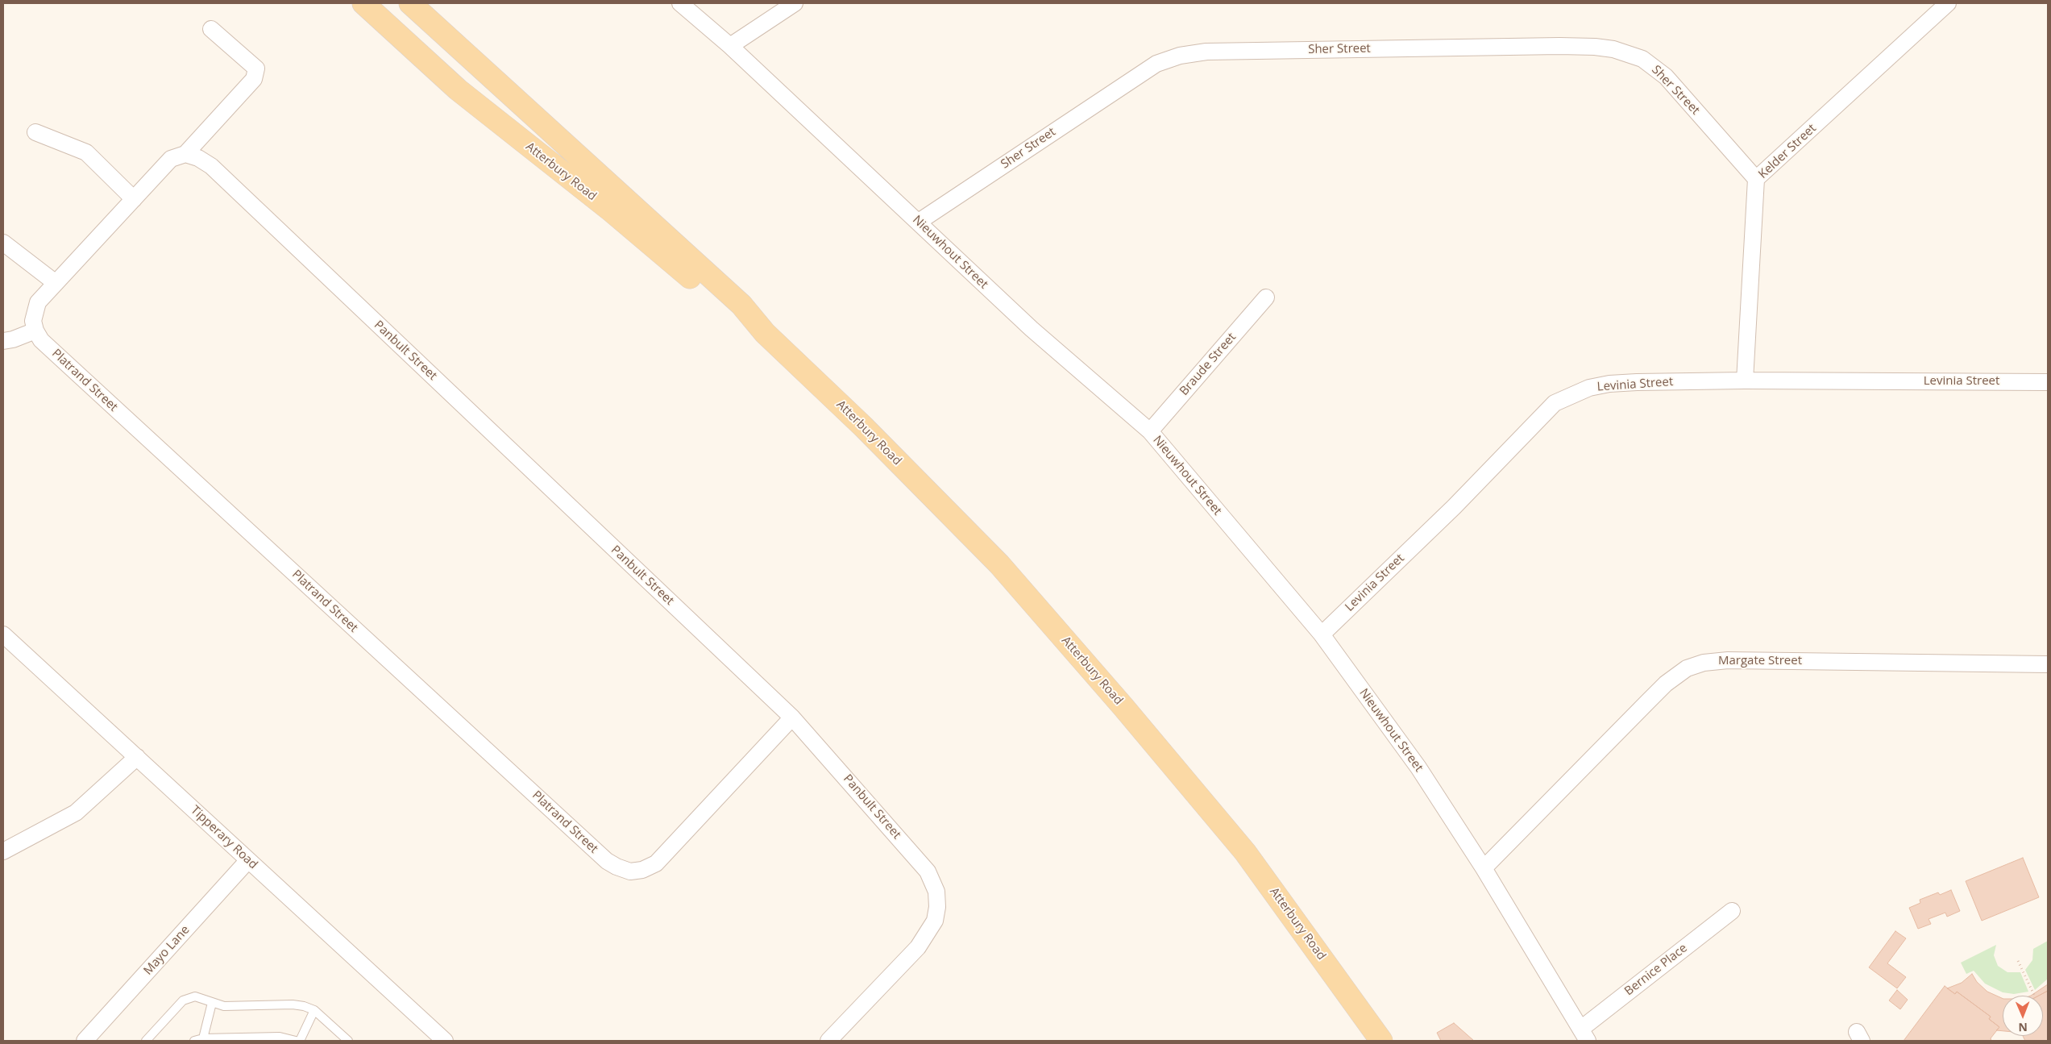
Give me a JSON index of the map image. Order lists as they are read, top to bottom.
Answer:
{
  "streets": {
    "main road": ["Atterbury Road"],
    "street": [
      "Sher Street",
      "Kelder Street",
      "Nieuwhout Street",
      "Panbult Street",
      "Braude Street",
      "Platrand Street",
      "Levinia Street",
      "Margate Street",
      "Tipperary Road",
      "Mayo Lane",
      "Bernice Place"
    ]
  },
  "crossings": [
    ["Sher Street", "Kelder Street"],
    ["Sher Street", "Nieuwhout Street"],
    ["Kelder Street", "Levinia Street"],
    ["Nieuwhout Street", "Braude Street"],
    ["Nieuwhout Street", "Levinia Street"],
    ["Nieuwhout Street", "Margate Street"],
    ["Nieuwhout Street", "Bernice Place"],
    ["Panbult Street", "Platrand Street"],
    ["Tipperary Road", "Mayo Lane"]
  ],
  "north": "bottom"
}
